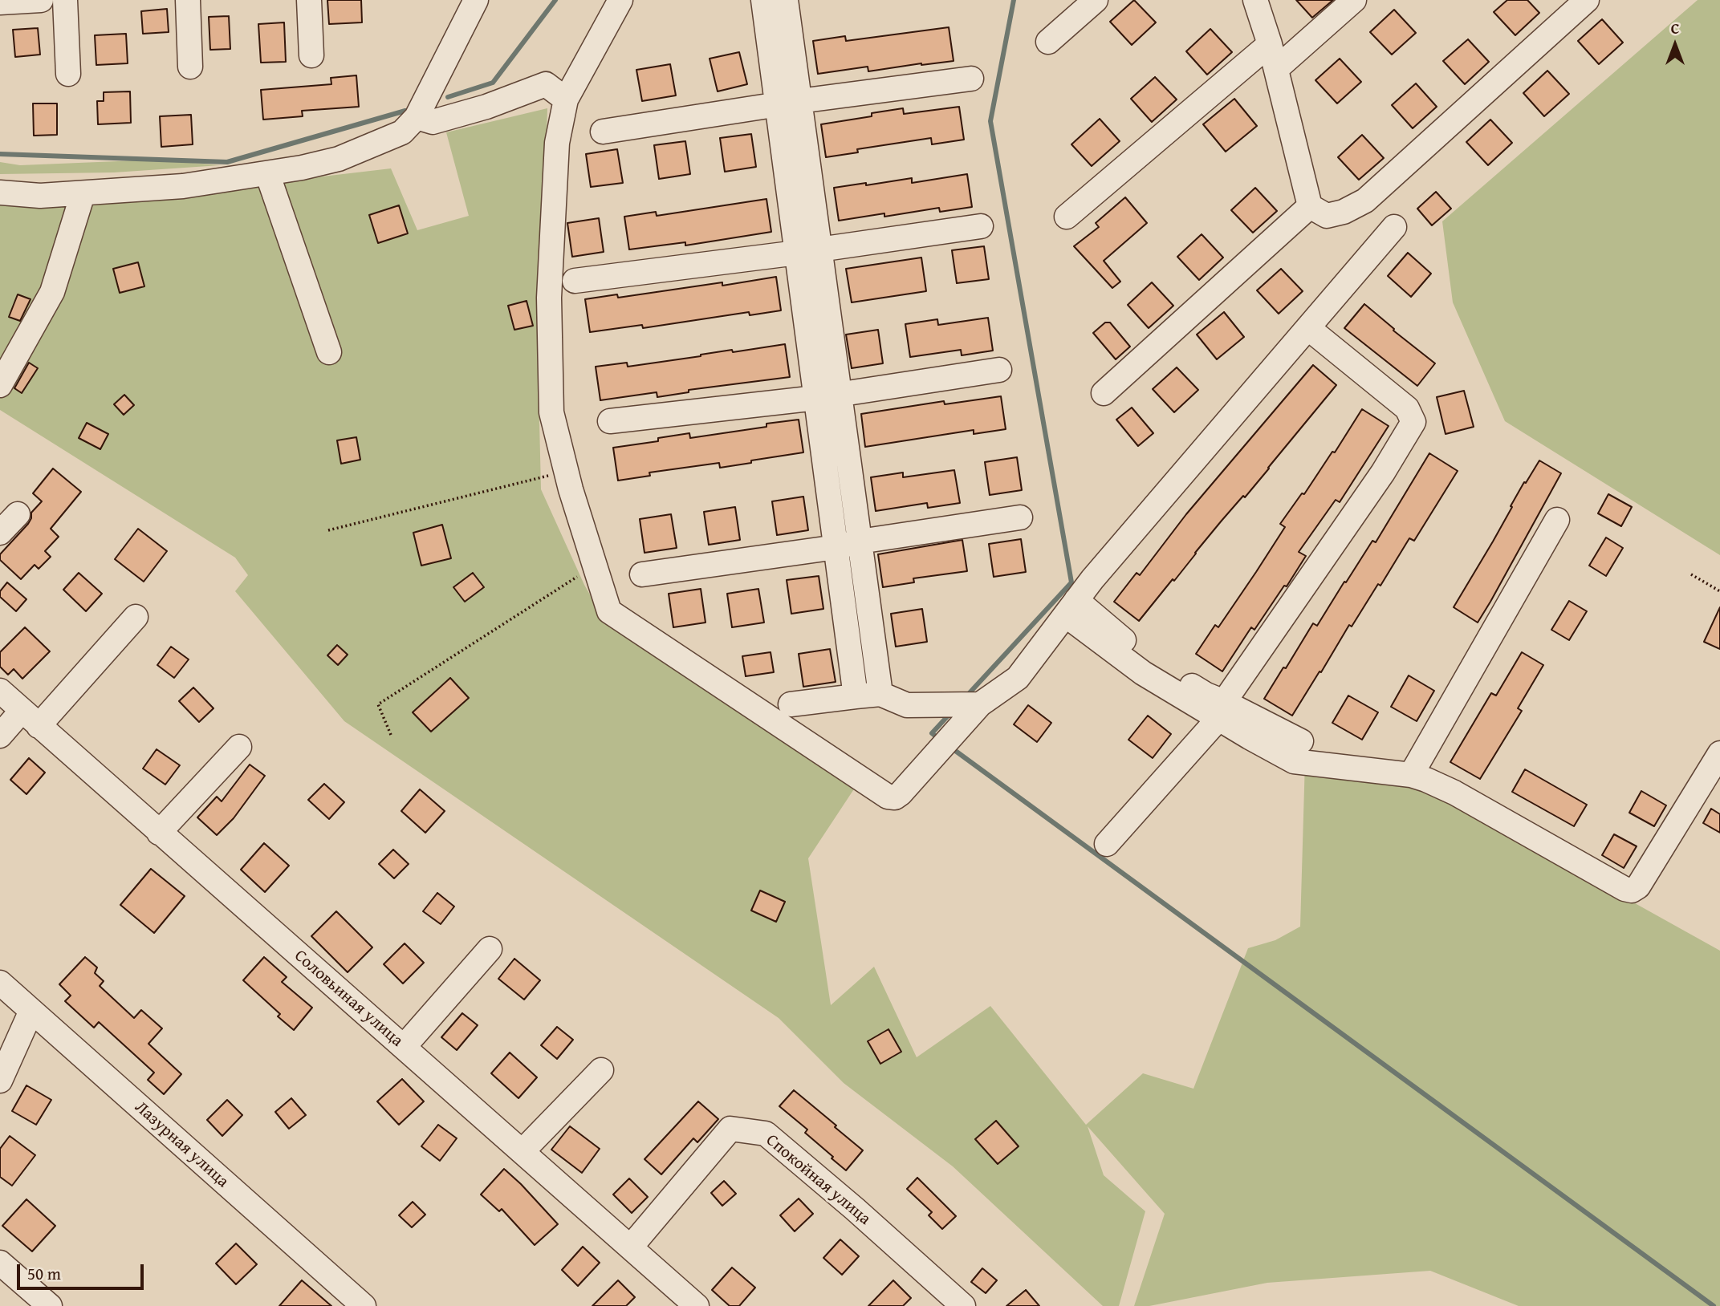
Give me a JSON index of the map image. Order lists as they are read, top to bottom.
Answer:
{
  "streets": {
    "street": ["Соловьиная улица", "Лазурная улица", "Спокойная улица"]
  },
  "crossings": [
    ["Соловьиная улица", "Спокойная улица"]
  ],
  "scale_bar": "50 m",
  "north": "top"
}
